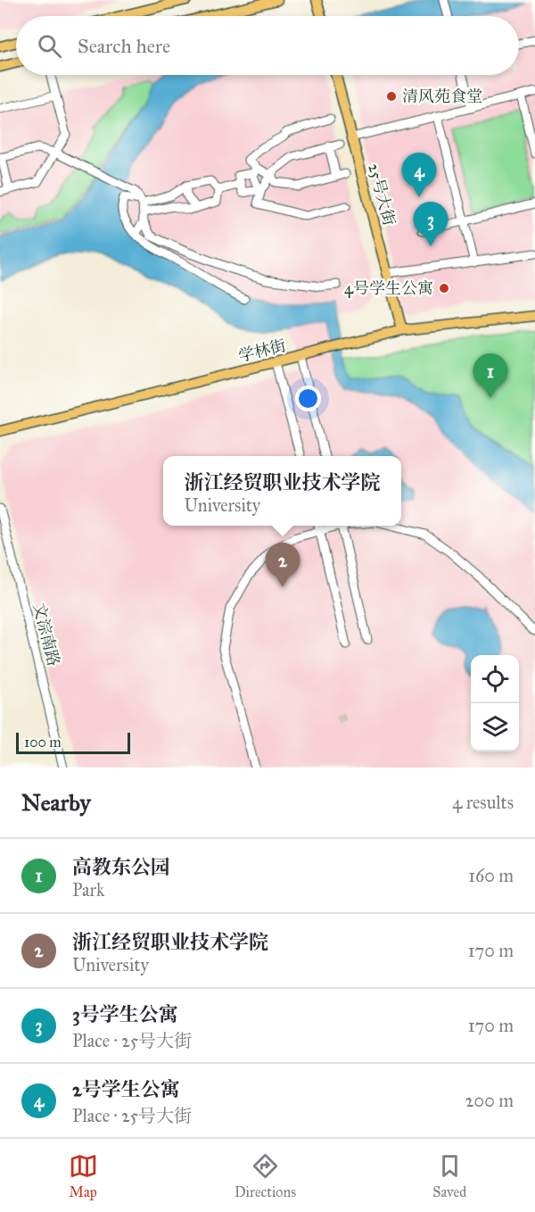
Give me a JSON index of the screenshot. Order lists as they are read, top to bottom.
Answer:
{
  "streets": {
    "main road": ["25号大街", "学林街"],
    "street": ["文淙南路"]
  },
  "crossings": [
    ["25号大街", "学林街"]
  ],
  "places": ["清风苑食堂", "4号学生公寓"],
  "scale_bar": "100 m",
  "page": {
    "search": "Search here",
    "pins": [
      "4",
      "3",
      "1",
      "2"
    ],
    "popup": ["浙江经贸职业技术学院", "University"],
    "scale": "100 m",
    "heading": ["Nearby", "4 results"],
    "list": [
      {
        "mark": "1",
        "name": "高教东公园",
        "note": "Park",
        "value": "160 m"
      },
      {
        "mark": "2",
        "name": "浙江经贸职业技术学院",
        "note": "University",
        "value": "170 m"
      },
      {
        "mark": "3",
        "name": "3号学生公寓",
        "note": "Place · 25号大街",
        "value": "170 m"
      },
      {
        "mark": "4",
        "name": "2号学生公寓",
        "note": "Place · 25号大街",
        "value": "200 m"
      }
    ],
    "nav": ["Map", "Directions", "Saved"]
  }
}
